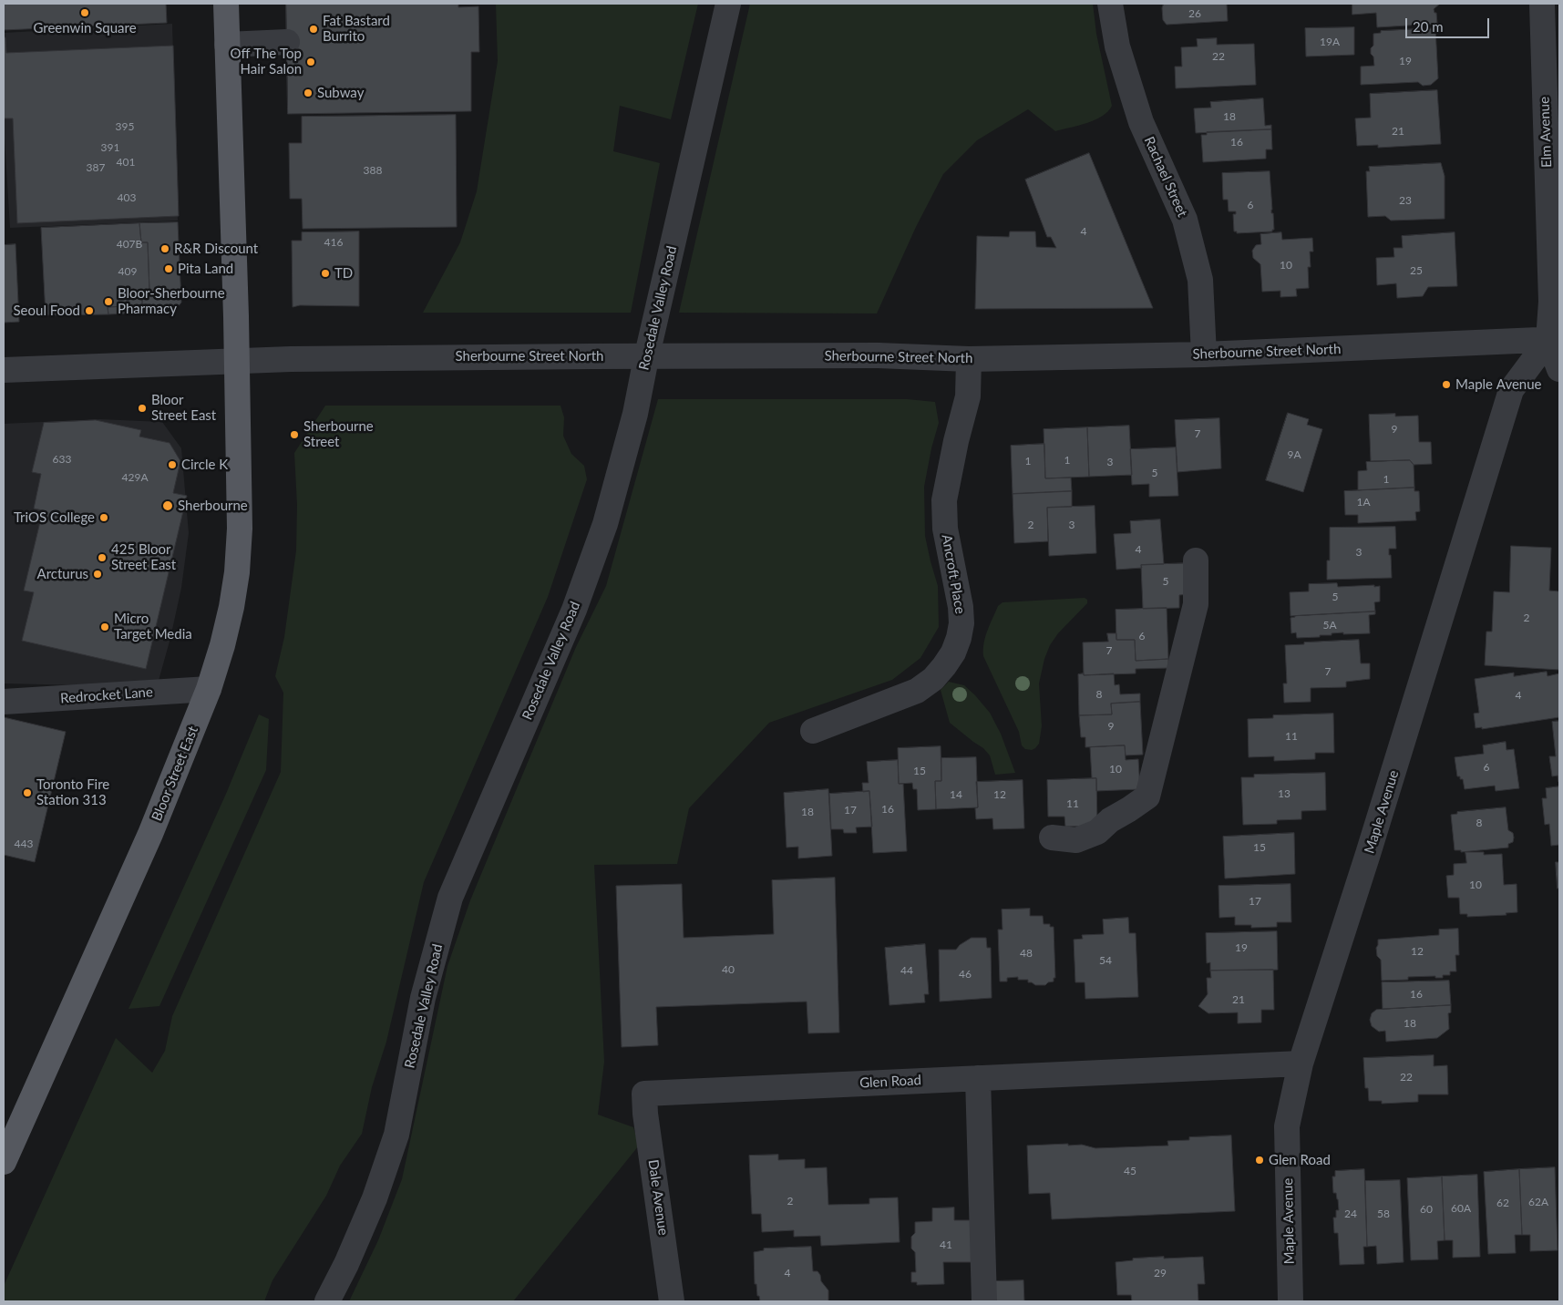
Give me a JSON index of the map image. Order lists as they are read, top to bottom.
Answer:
{
  "streets": {
    "main road": ["Bloor Street East"],
    "street": [
      "Elm Avenue",
      "Rachael Street",
      "Rosedale Valley Road",
      "Sherbourne Street North",
      "Ancroft Place",
      "Redrocket Lane",
      "Maple Avenue",
      "Glen Road",
      "Dale Avenue"
    ]
  },
  "crossings": [
    ["Elm Avenue", "Sherbourne Street North"],
    ["Elm Avenue", "Maple Avenue"],
    ["Rachael Street", "Sherbourne Street North"],
    ["Sherbourne Street North", "Ancroft Place"],
    ["Sherbourne Street North", "Bloor Street East"],
    ["Sherbourne Street North", "Maple Avenue"],
    ["Redrocket Lane", "Bloor Street East"],
    ["Maple Avenue", "Glen Road"],
    ["Glen Road", "Dale Avenue"]
  ],
  "places": [
    "Greenwin Square",
    "Fat Bastard Burrito",
    "Off The Top Hair Salon",
    "Subway",
    "R&R Discount",
    "Pita Land",
    "TD",
    "Bloor-Sherbourne Pharmacy",
    "Seoul Food",
    "Maple Avenue",
    "Bloor Street East",
    "Sherbourne Street",
    "Circle K",
    "Sherbourne",
    "TriOS College",
    "425 Bloor Street East",
    "Arcturus",
    "Micro Target Media",
    "Toronto Fire Station 313",
    "Glen Road"
  ],
  "house_numbers": [
    "26",
    "19A",
    "22",
    "19",
    "18",
    "395",
    "21",
    "16",
    "391",
    "401",
    "387",
    "388",
    "403",
    "23",
    "6",
    "4",
    "416",
    "407B",
    "10",
    "25",
    "409",
    "9",
    "7",
    "9A",
    "633",
    "1",
    "1",
    "3",
    "5",
    "429A",
    "1",
    "1A",
    "2",
    "3",
    "4",
    "3",
    "5",
    "5",
    "2",
    "5A",
    "6",
    "7",
    "7",
    "8",
    "4",
    "9",
    "11",
    "6",
    "10",
    "15",
    "13",
    "14",
    "12",
    "11",
    "16",
    "17",
    "18",
    "8",
    "443",
    "15",
    "10",
    "17",
    "19",
    "12",
    "48",
    "54",
    "40",
    "44",
    "46",
    "16",
    "21",
    "18",
    "22",
    "45",
    "2",
    "62A",
    "62",
    "60A",
    "60",
    "24",
    "58",
    "41",
    "4",
    "29"
  ],
  "scale_bar": "20 m"
}
